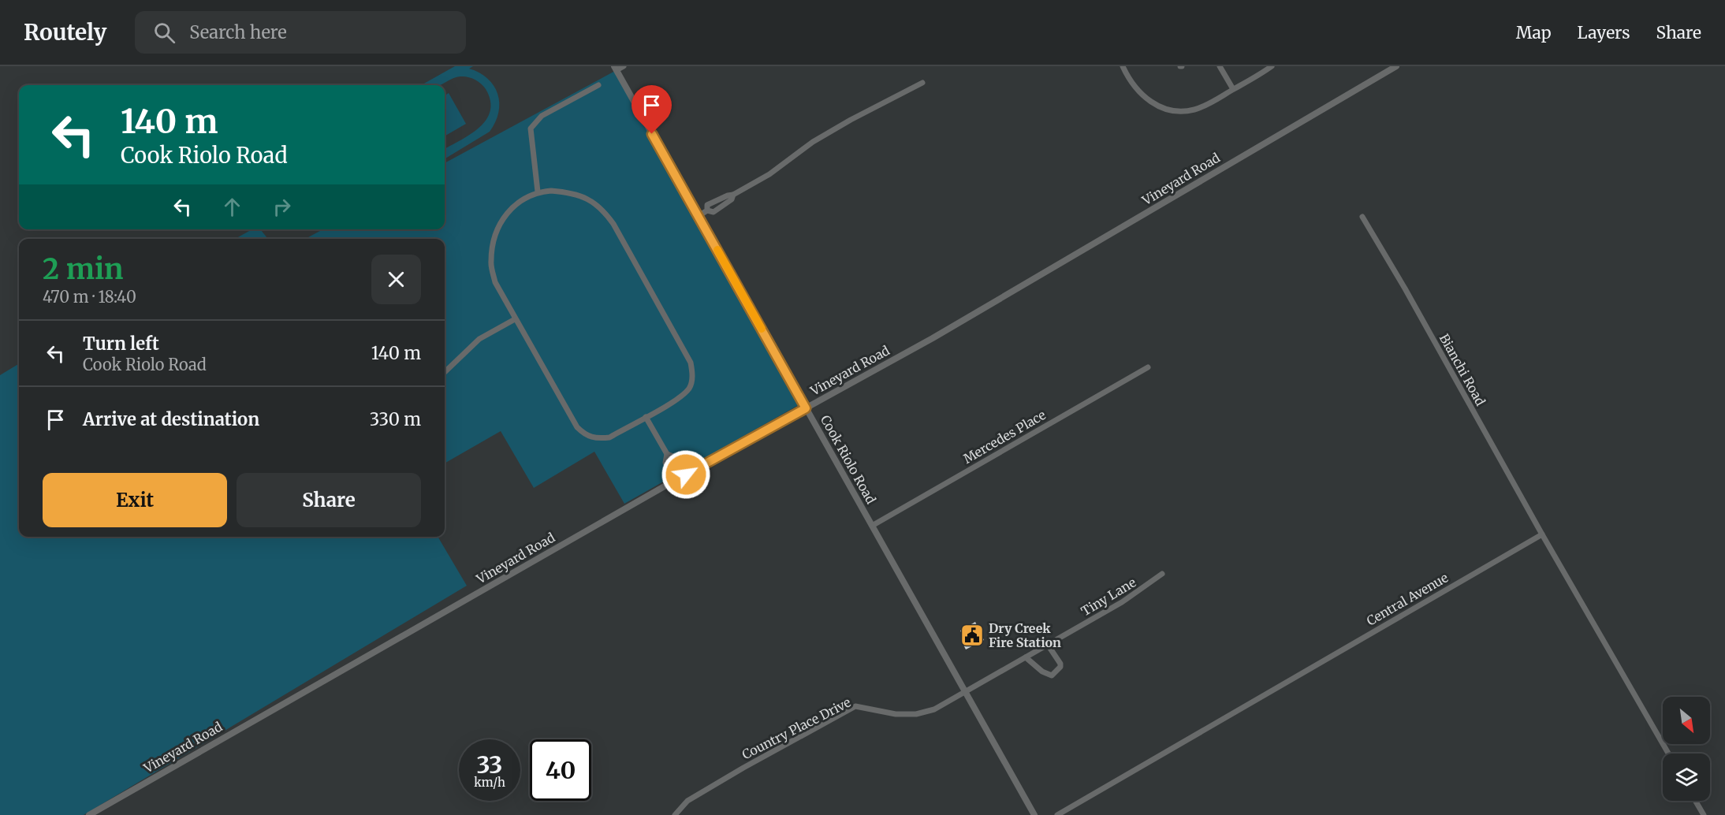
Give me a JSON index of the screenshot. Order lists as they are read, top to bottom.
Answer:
{
  "streets": {
    "street": [
      "Vineyard Road",
      "Bianchi Road",
      "Mercedes Place",
      "Cook Riolo Road",
      "Tiny Lane",
      "Central Avenue",
      "Country Place Drive"
    ]
  },
  "crossings": [
    ["Vineyard Road", "Cook Riolo Road"],
    ["Bianchi Road", "Central Avenue"],
    ["Mercedes Place", "Cook Riolo Road"],
    ["Cook Riolo Road", "Tiny Lane"],
    ["Cook Riolo Road", "Country Place Drive"],
    ["Tiny Lane", "Country Place Drive"]
  ],
  "places": {
    "public building": ["Dry Creek Fire Station"]
  },
  "north": "bottom right",
  "page": {
    "header": "Routely",
    "search": "Search here",
    "nav": ["Map", "Layers", "Share"],
    "turn": ["140 m", "Cook Riolo Road"],
    "heading": ["2 min", "470 m · 18:40"],
    "list": [
      {
        "name": "Turn left",
        "note": "Cook Riolo Road",
        "value": "140 m"
      },
      {
        "name": "Arrive at destination",
        "value": "330 m"
      }
    ],
    "buttons": ["Exit", "Share"],
    "speed": "33 km/h",
    "limit": "40"
  }
}
